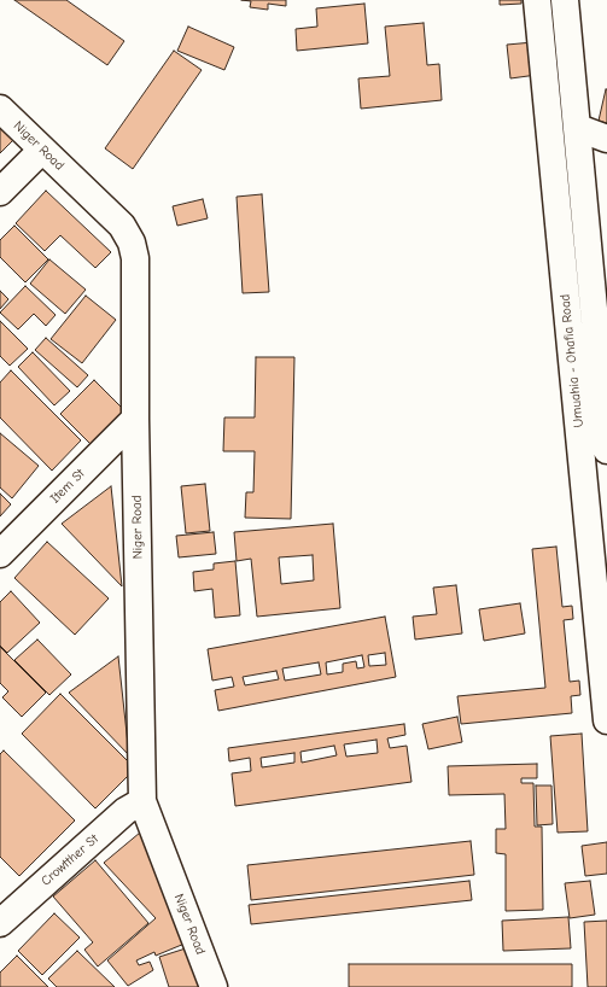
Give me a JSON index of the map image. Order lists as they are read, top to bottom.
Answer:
{
  "streets": {
    "street": [
      "Niger Road",
      "Umuahia - Ohafia Road",
      "Item St",
      "Crowtther St"
    ]
  },
  "crossings": [
    ["Niger Road", "Item St"],
    ["Niger Road", "Crowtther St"]
  ]
}
